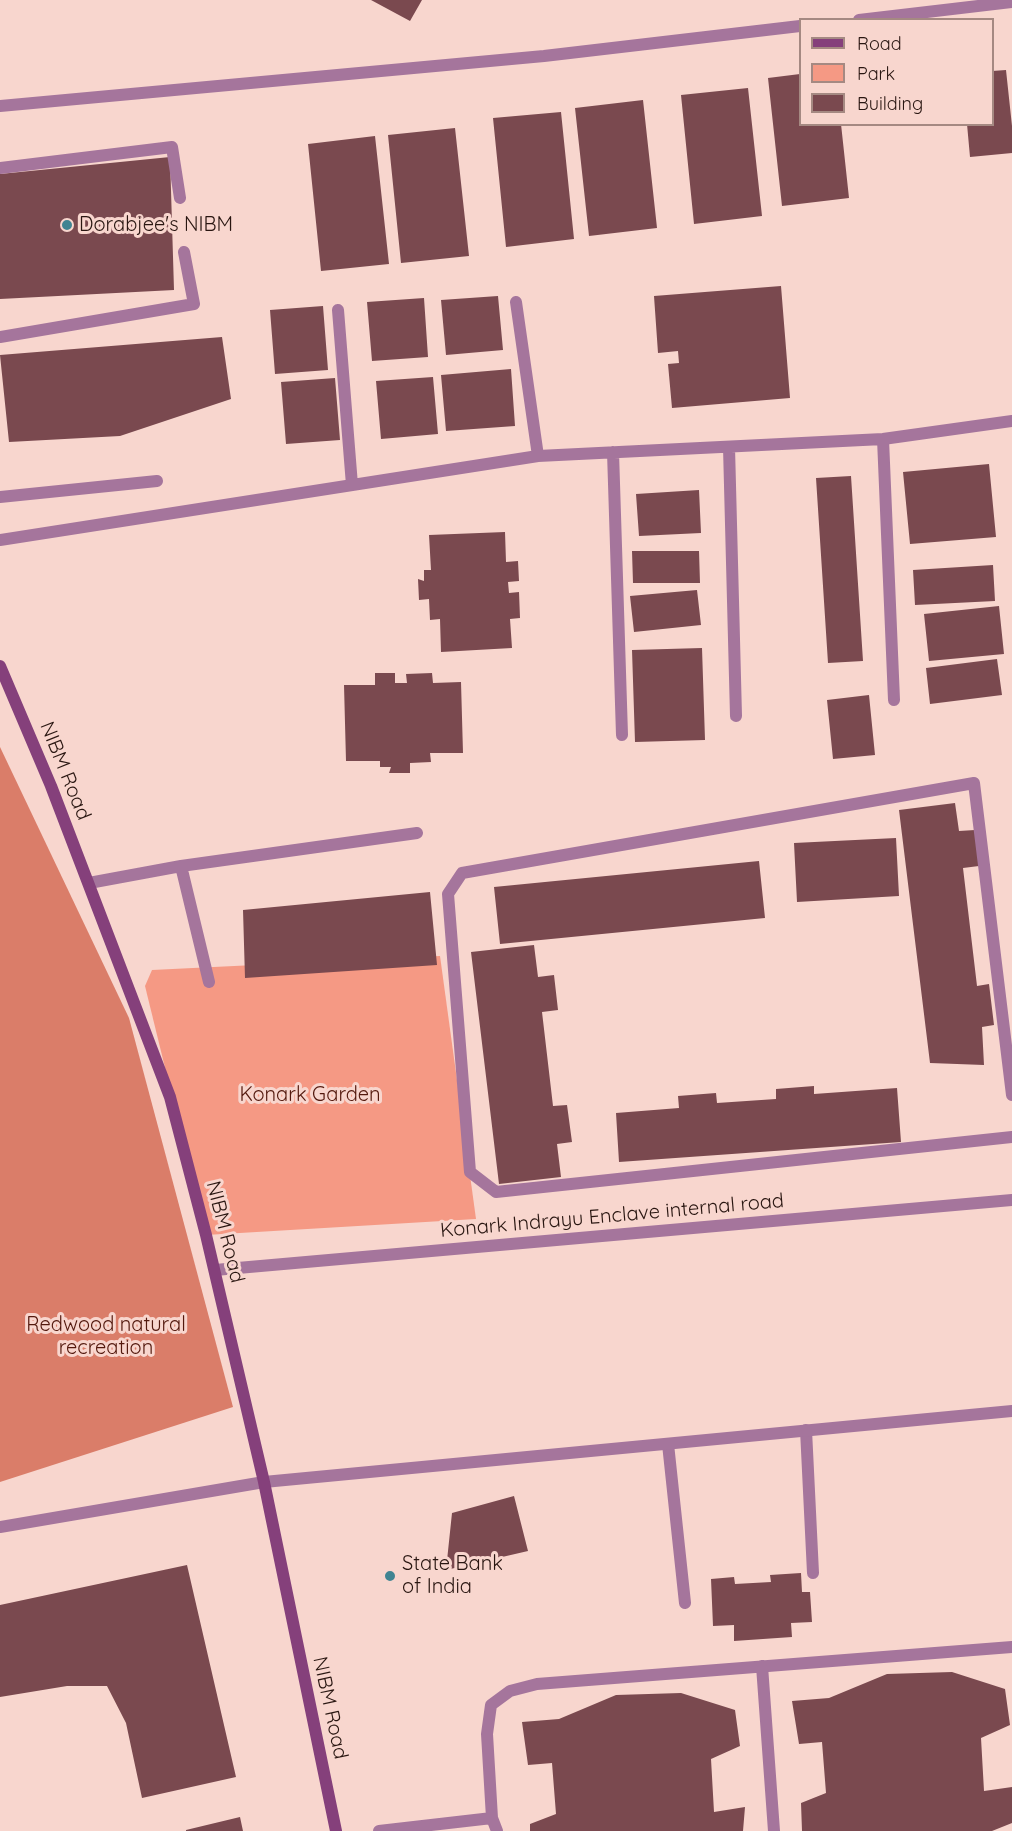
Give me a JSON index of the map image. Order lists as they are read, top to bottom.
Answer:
{
  "streets": {
    "main road": ["NIBM Road"],
    "street": ["Konark Indrayu Enclave internal road"]
  },
  "crossings": [
    ["NIBM Road", "Konark Indrayu Enclave internal road"]
  ],
  "parks": ["Konark Garden", "Redwood natural recreation"],
  "places": ["Dorabjee's NIBM", "State Bank of India"],
  "legend": ["Road", "Park", "Building"]
}
